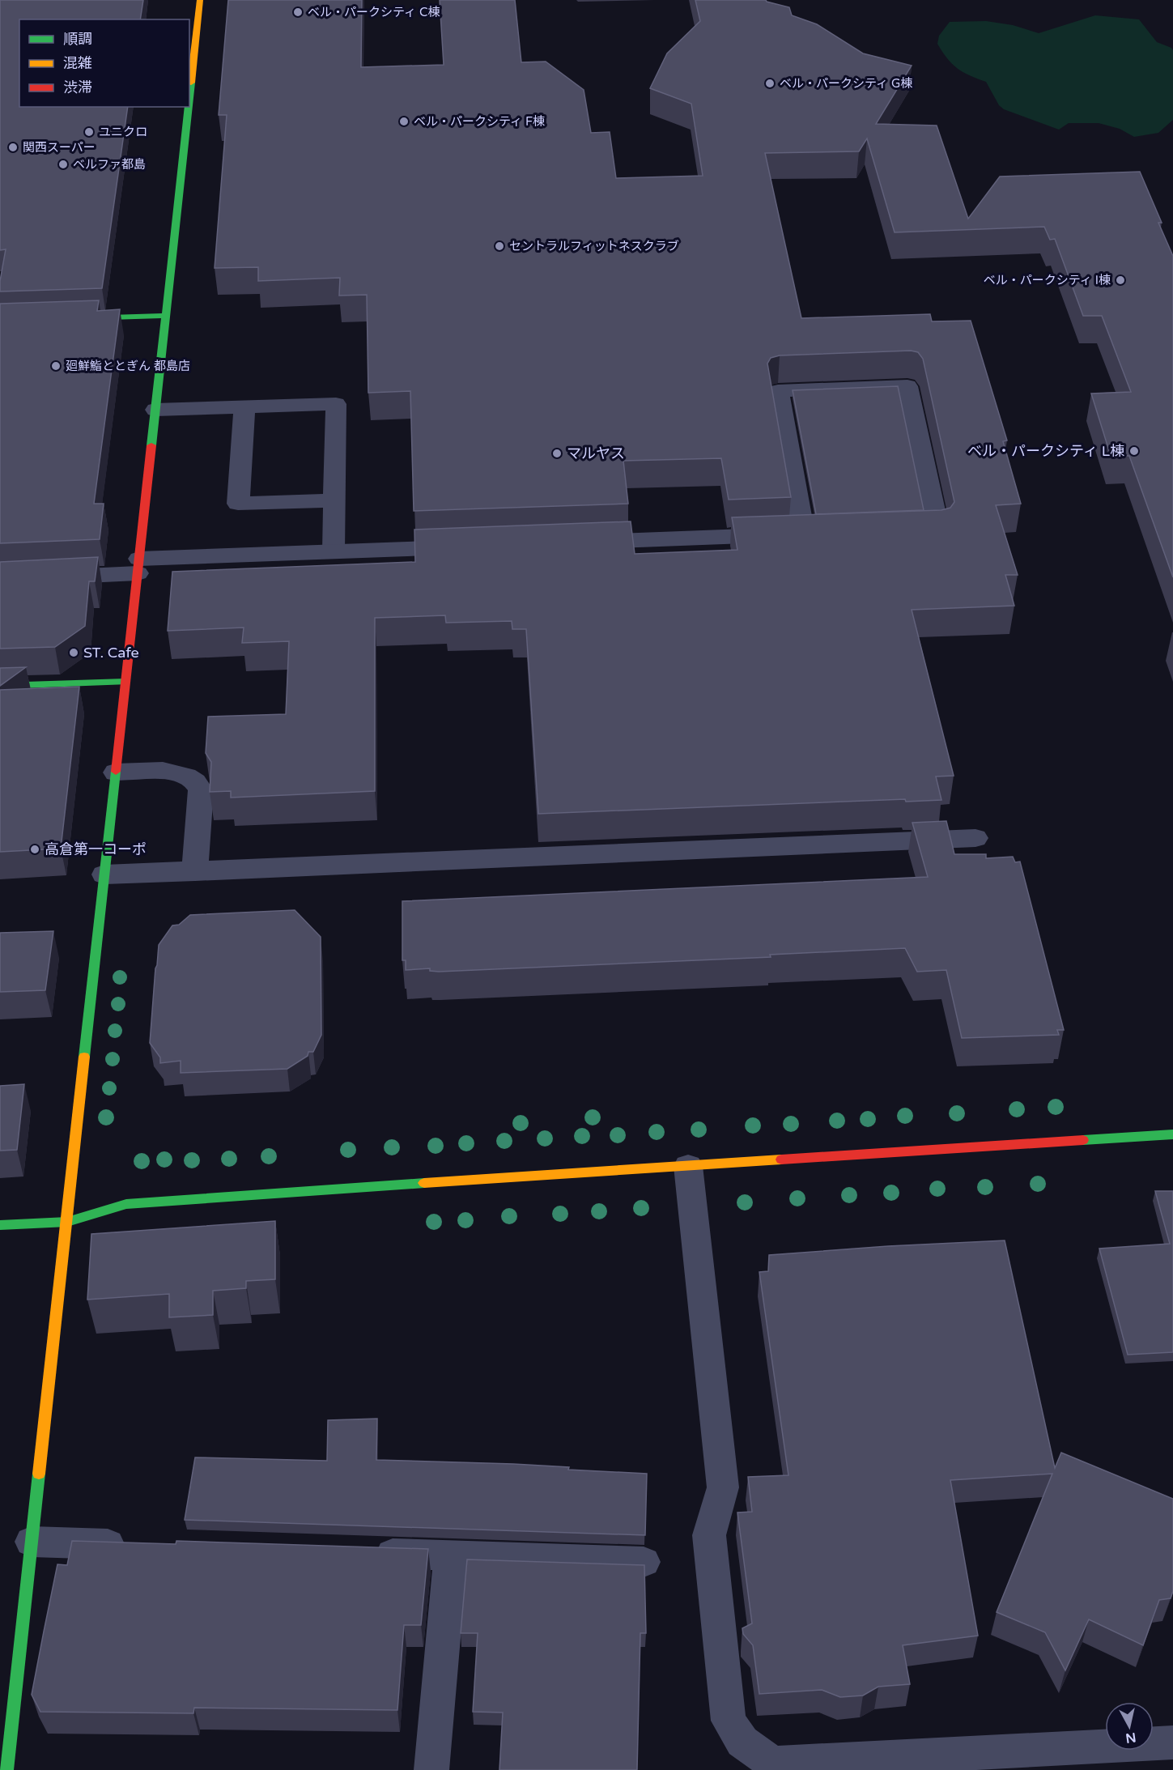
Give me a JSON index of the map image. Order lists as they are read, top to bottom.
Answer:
{
  "places": [
    "ベル・パークシティ C棟",
    "ベル・パークシティ G棟",
    "ベル・パークシティ F棟",
    "ユニクロ",
    "関西スーパー",
    "ベルファ都島",
    "セントラルフィットネスクラブ",
    "ベル・パークシティ I棟",
    "廻鮮鮨ととぎん 都島店",
    "ベル・パークシティ L棟",
    "マルヤス",
    "ST. Cafe",
    "高倉第一コーポ"
  ],
  "legend": ["順調", "混雑", "渋滞"],
  "north": "bottom"
}
